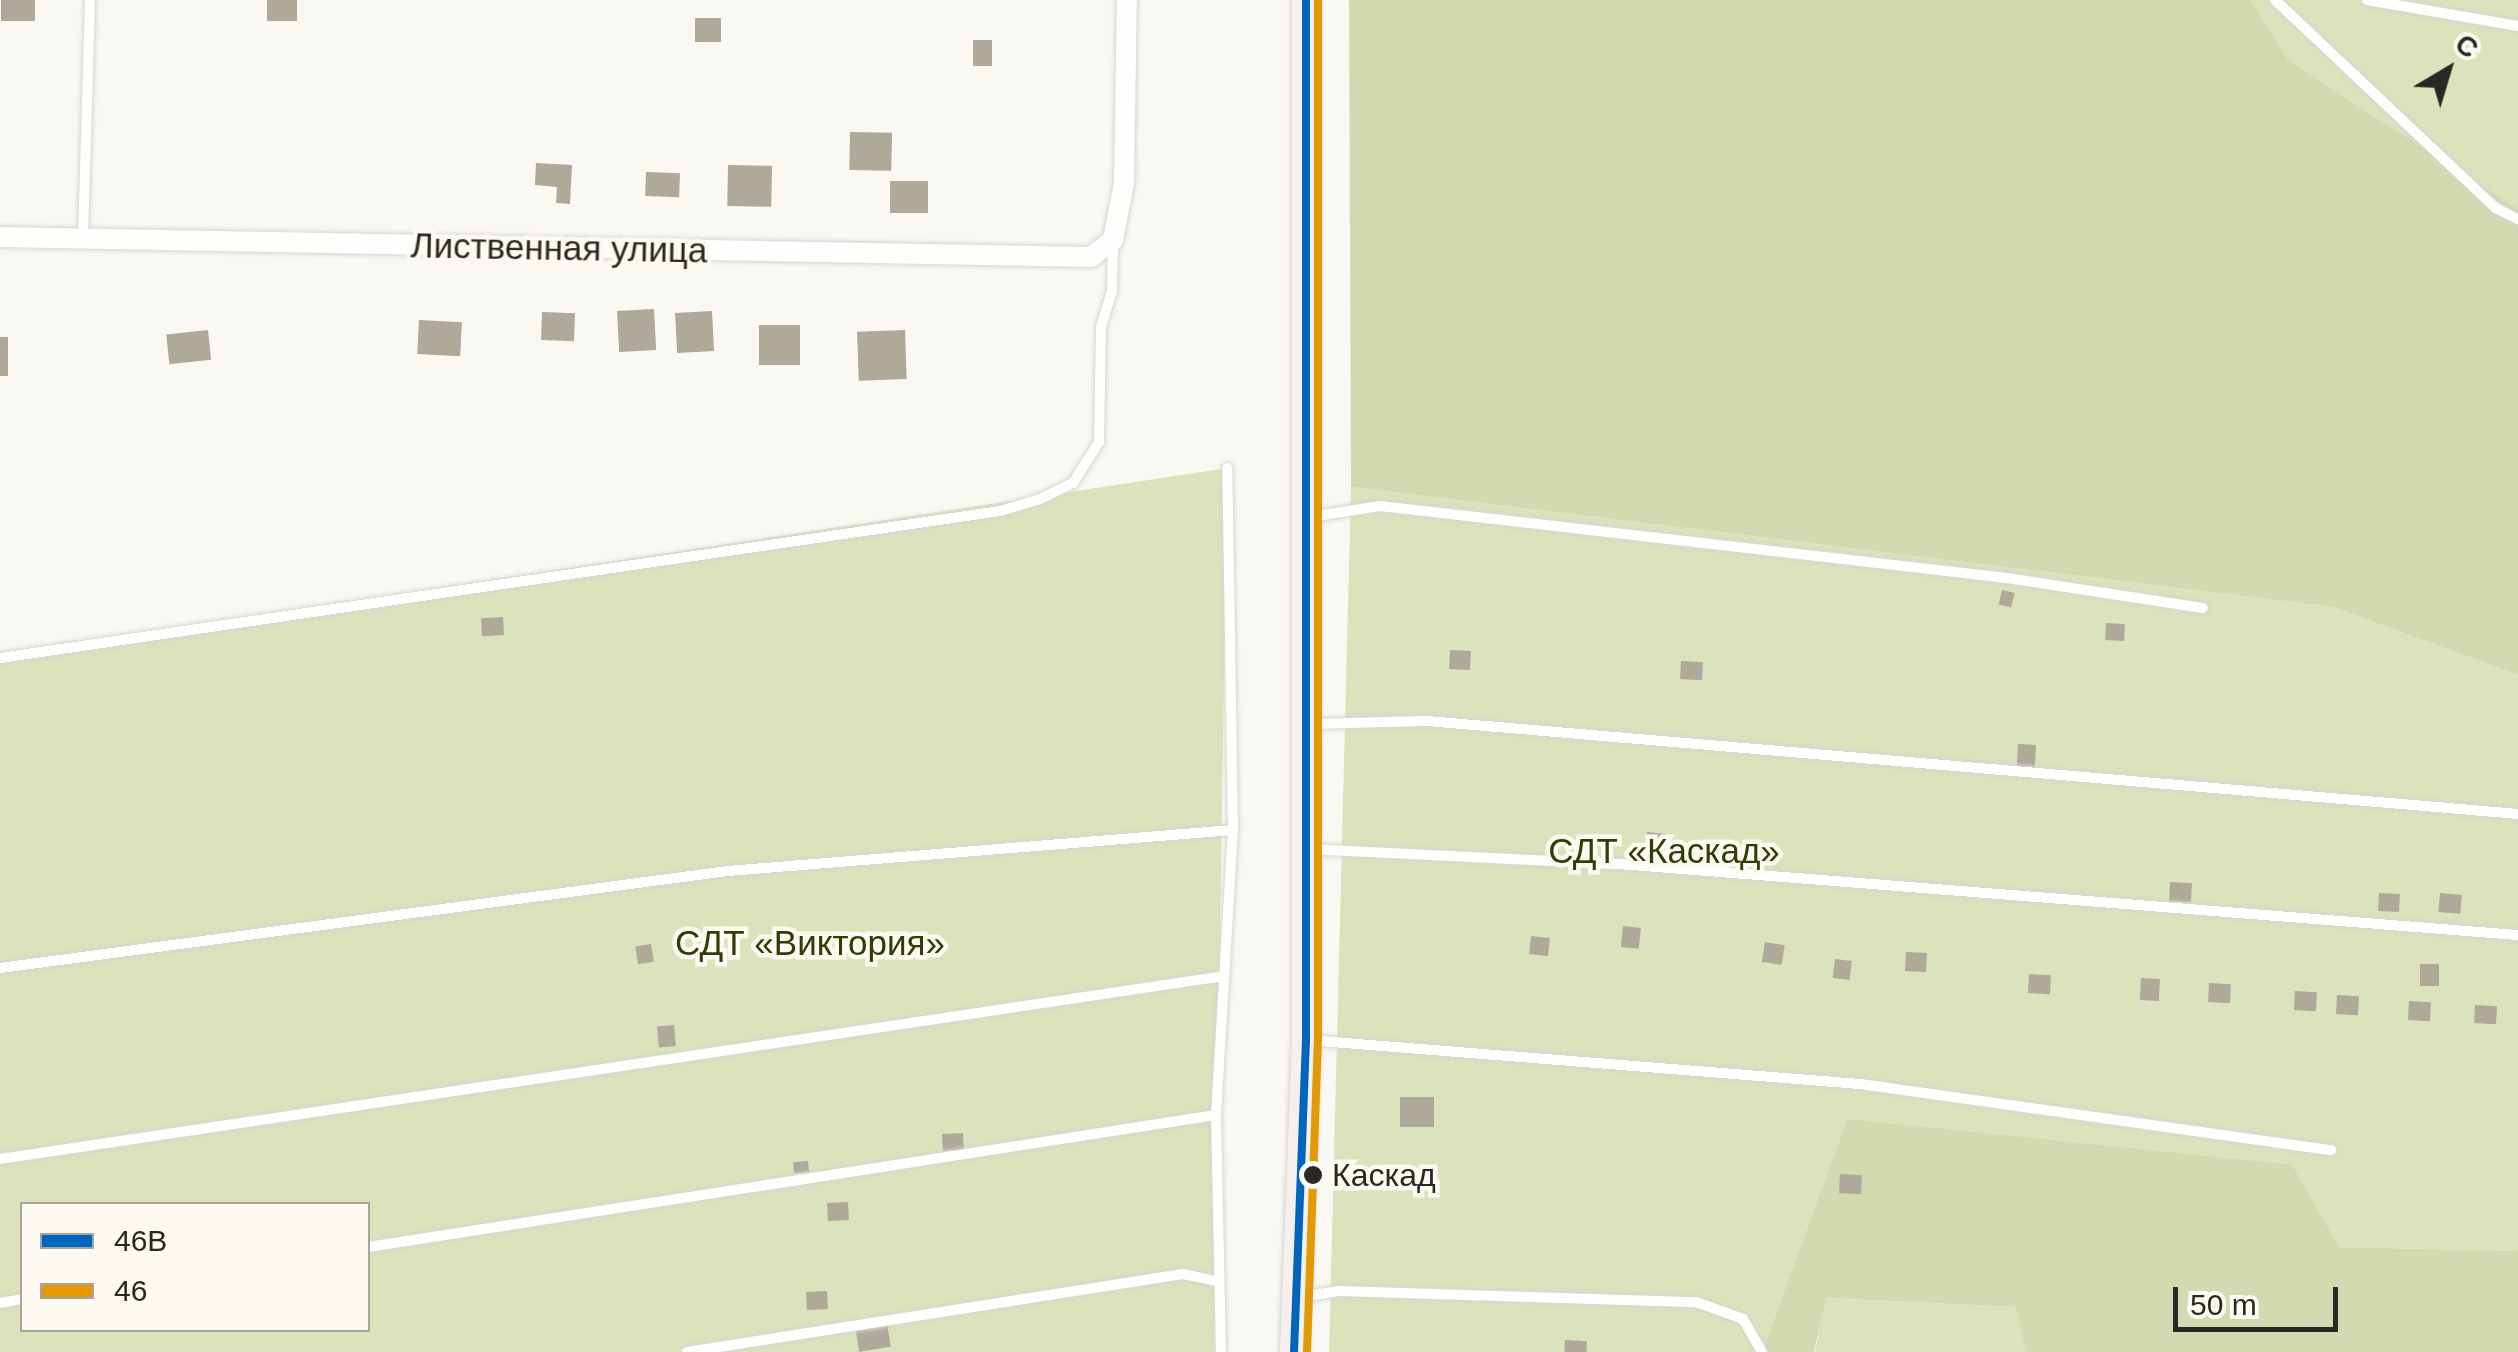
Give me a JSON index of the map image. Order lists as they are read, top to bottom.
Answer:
{
  "streets": {
    "street": ["Лиственная улица"]
  },
  "parks": ["СДТ «Каскад»", "СДТ «Виктория»"],
  "places": ["Каскад"],
  "lines": ["transit line 46В", "transit line 46"],
  "legend": ["46В", "46"],
  "scale_bar": "50 m",
  "north": "top right"
}
